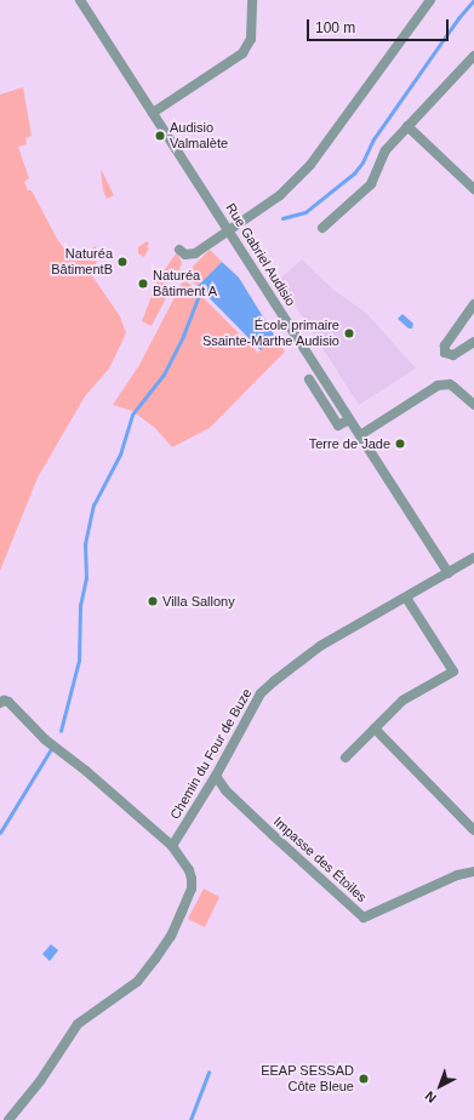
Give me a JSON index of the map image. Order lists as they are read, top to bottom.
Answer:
{
  "streets": {
    "street": ["Rue Gabriel Audisio", "Chemin du Four de Buze", "Impasse des Étoiles"]
  },
  "crossings": [
    ["Rue Gabriel Audisio", "Chemin du Four de Buze"],
    ["Chemin du Four de Buze", "Impasse des Étoiles"]
  ],
  "places": [
    "Audisio Valmalète",
    "Naturéa BâtimentB",
    "Naturéa Bâtiment A",
    "École primaire Ssainte-Marthe Audisio",
    "Terre de Jade",
    "Villa Sallony",
    "EEAP SESSAD Côte Bleue"
  ],
  "scale_bar": "100 m",
  "north": "bottom left"
}
